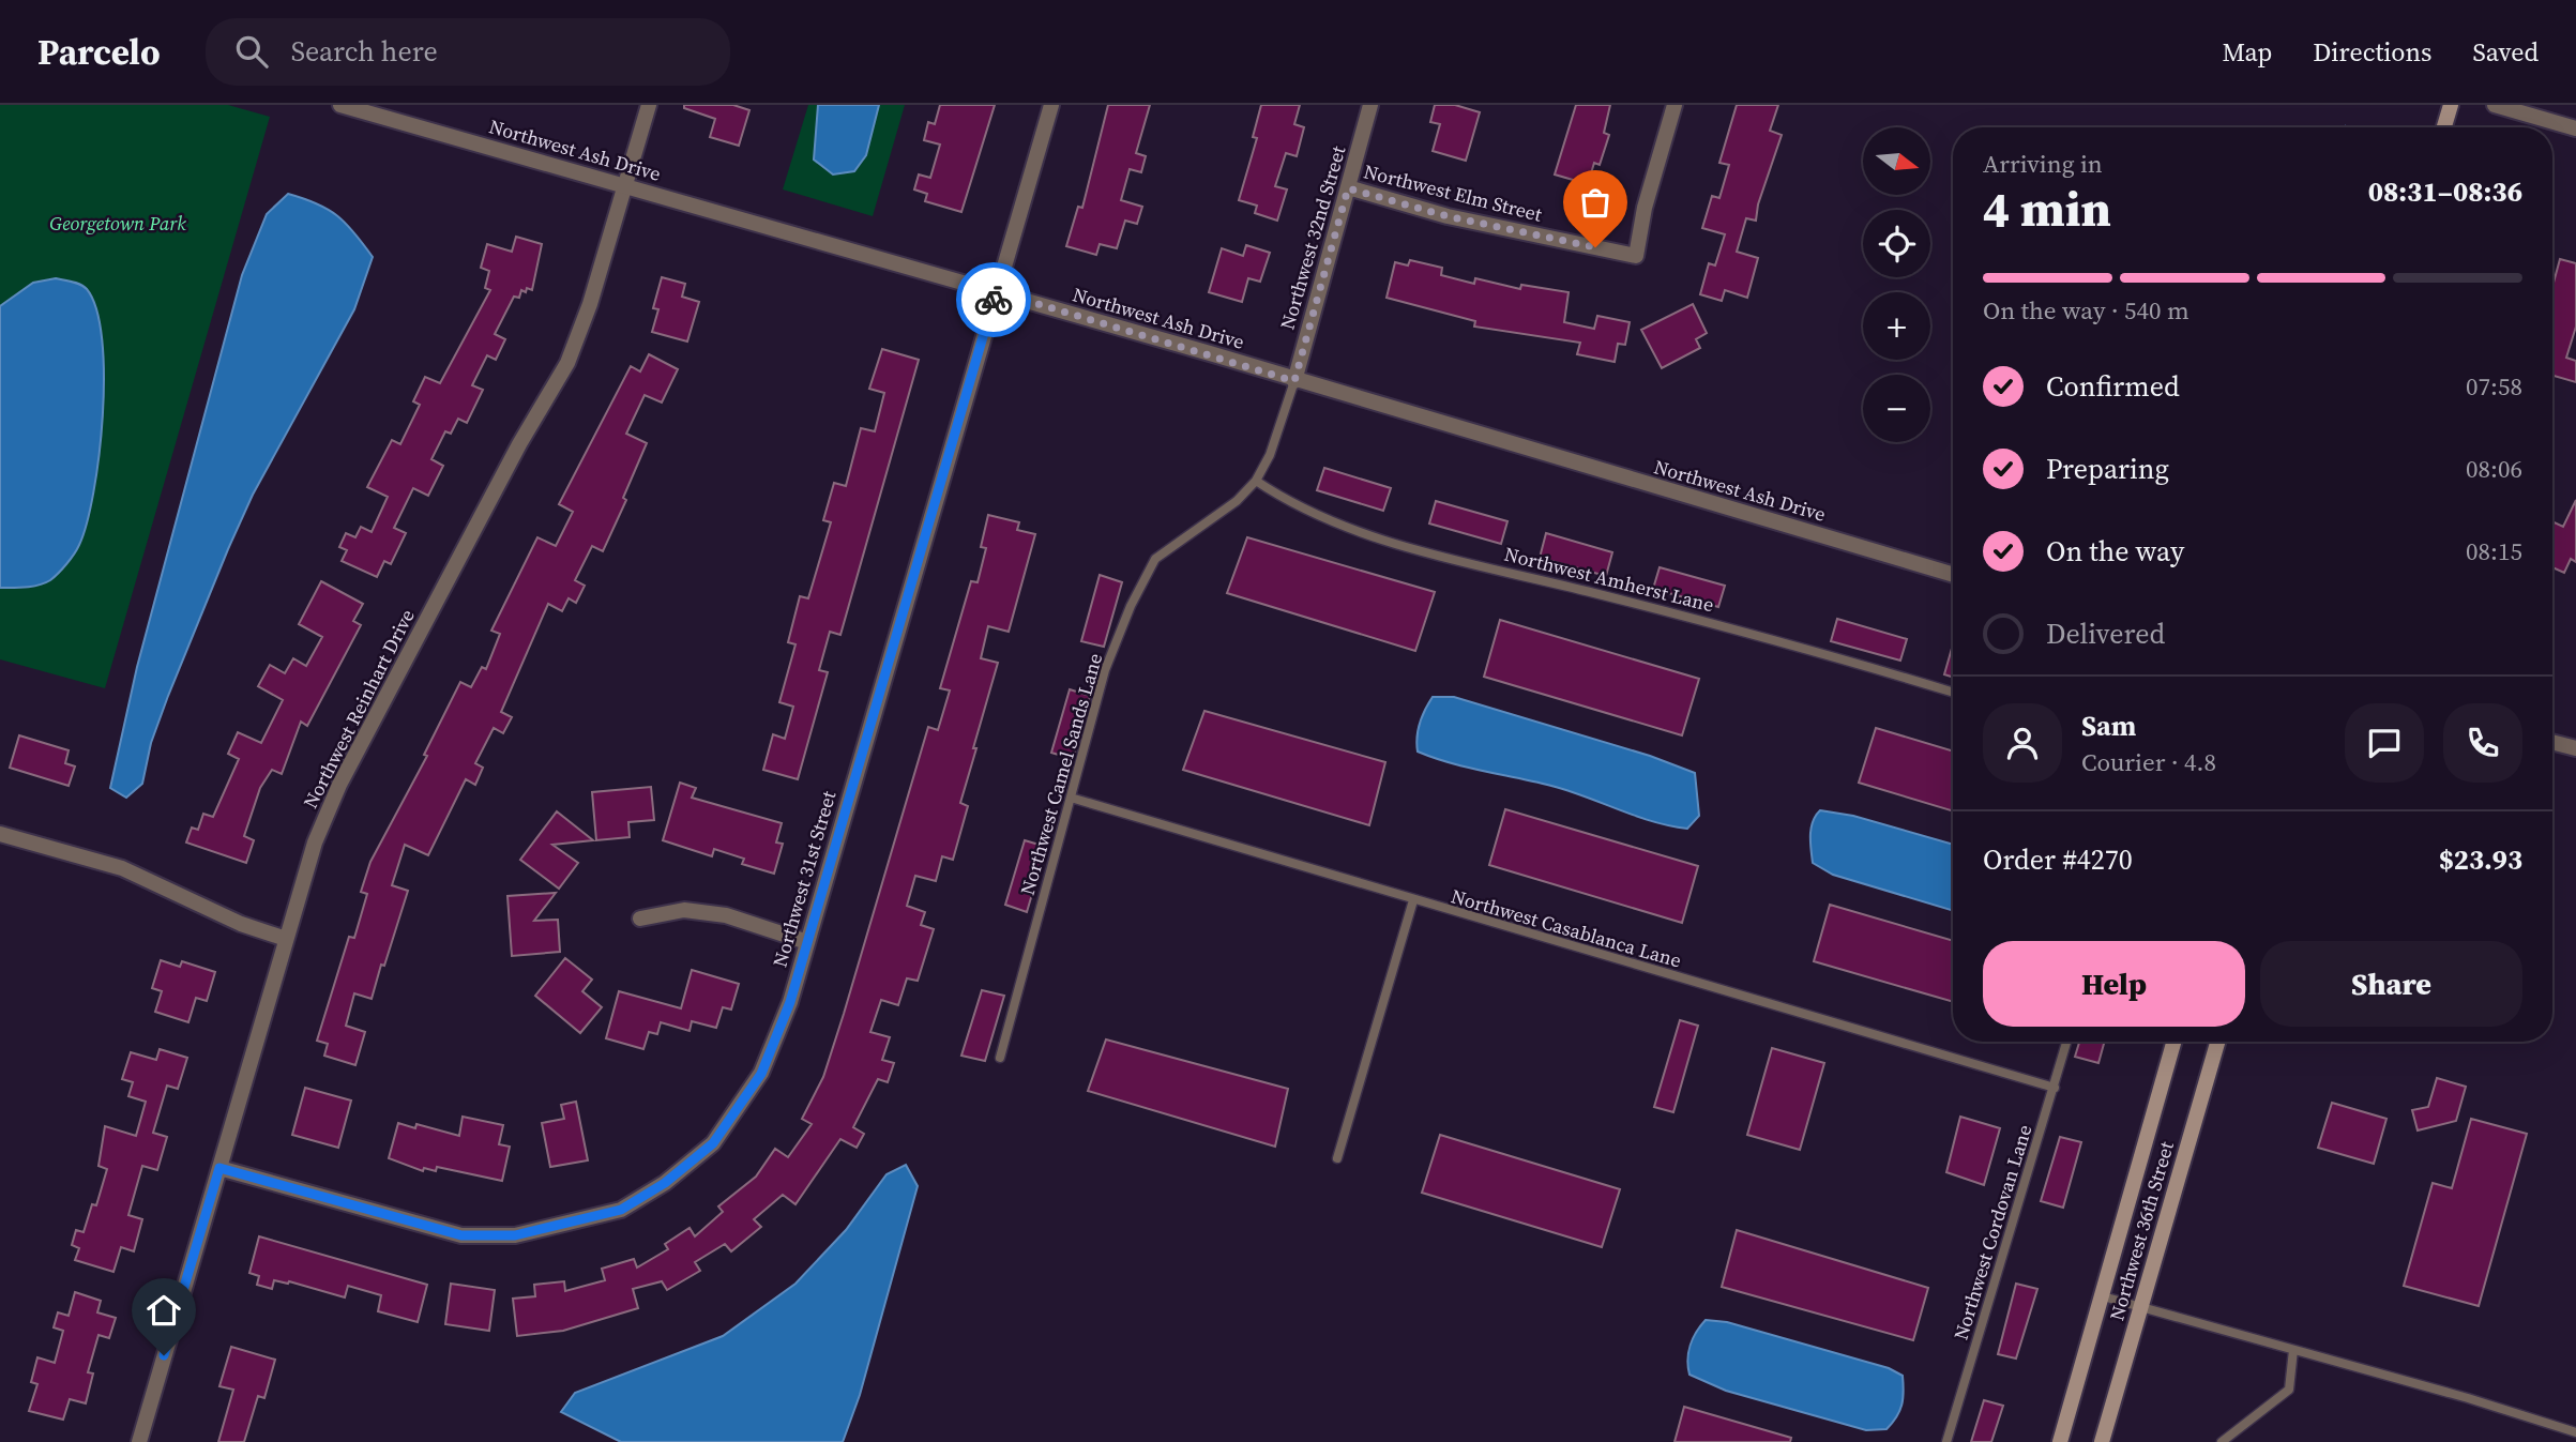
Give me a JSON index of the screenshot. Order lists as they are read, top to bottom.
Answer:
{
  "streets": {
    "main road": ["Northwest 36th Street"],
    "street": [
      "Northwest Ash Drive",
      "Northwest Elm Street",
      "Northwest 32nd Street",
      "Northwest Reinhart Drive",
      "Northwest 31st Street"
    ],
    "lane": [
      "Northwest Amherst Lane",
      "Northwest Camel Sands Lane",
      "Northwest Casablanca Lane",
      "Northwest Cordovan Lane"
    ]
  },
  "crossings": [
    ["Northwest Ash Drive", "Northwest 32nd Street"],
    ["Northwest Ash Drive", "Northwest Reinhart Drive"],
    ["Northwest Ash Drive", "Northwest Camel Sands Lane"],
    ["Northwest Ash Drive", "Northwest 31st Street"],
    ["Northwest Elm Street", "Northwest 32nd Street"],
    ["Northwest 32nd Street", "Northwest Camel Sands Lane"],
    ["Northwest Amherst Lane", "Northwest Camel Sands Lane"],
    ["Northwest Reinhart Drive", "Northwest 31st Street"],
    ["Northwest Camel Sands Lane", "Northwest Casablanca Lane"],
    ["Northwest Casablanca Lane", "Northwest Cordovan Lane"]
  ],
  "parks": ["Georgetown Park"],
  "north": "right",
  "page": {
    "header": "Parcelo",
    "search": "Search here",
    "nav": ["Map", "Directions", "Saved"],
    "map_buttons": ["+", "−"],
    "heading": ["4 min", "Arriving in", "08:31–08:36"],
    "panel": [
      "Sam",
      "Courier · 4.8",
      "Order #4270",
      "$23.93"
    ],
    "bar": "On the way · 540 m",
    "list": [
      ["Confirmed", "07:58"],
      ["Preparing", "08:06"],
      ["On the way", "08:15"],
      "Delivered"
    ],
    "buttons": ["Help", "Share"]
  }
}
